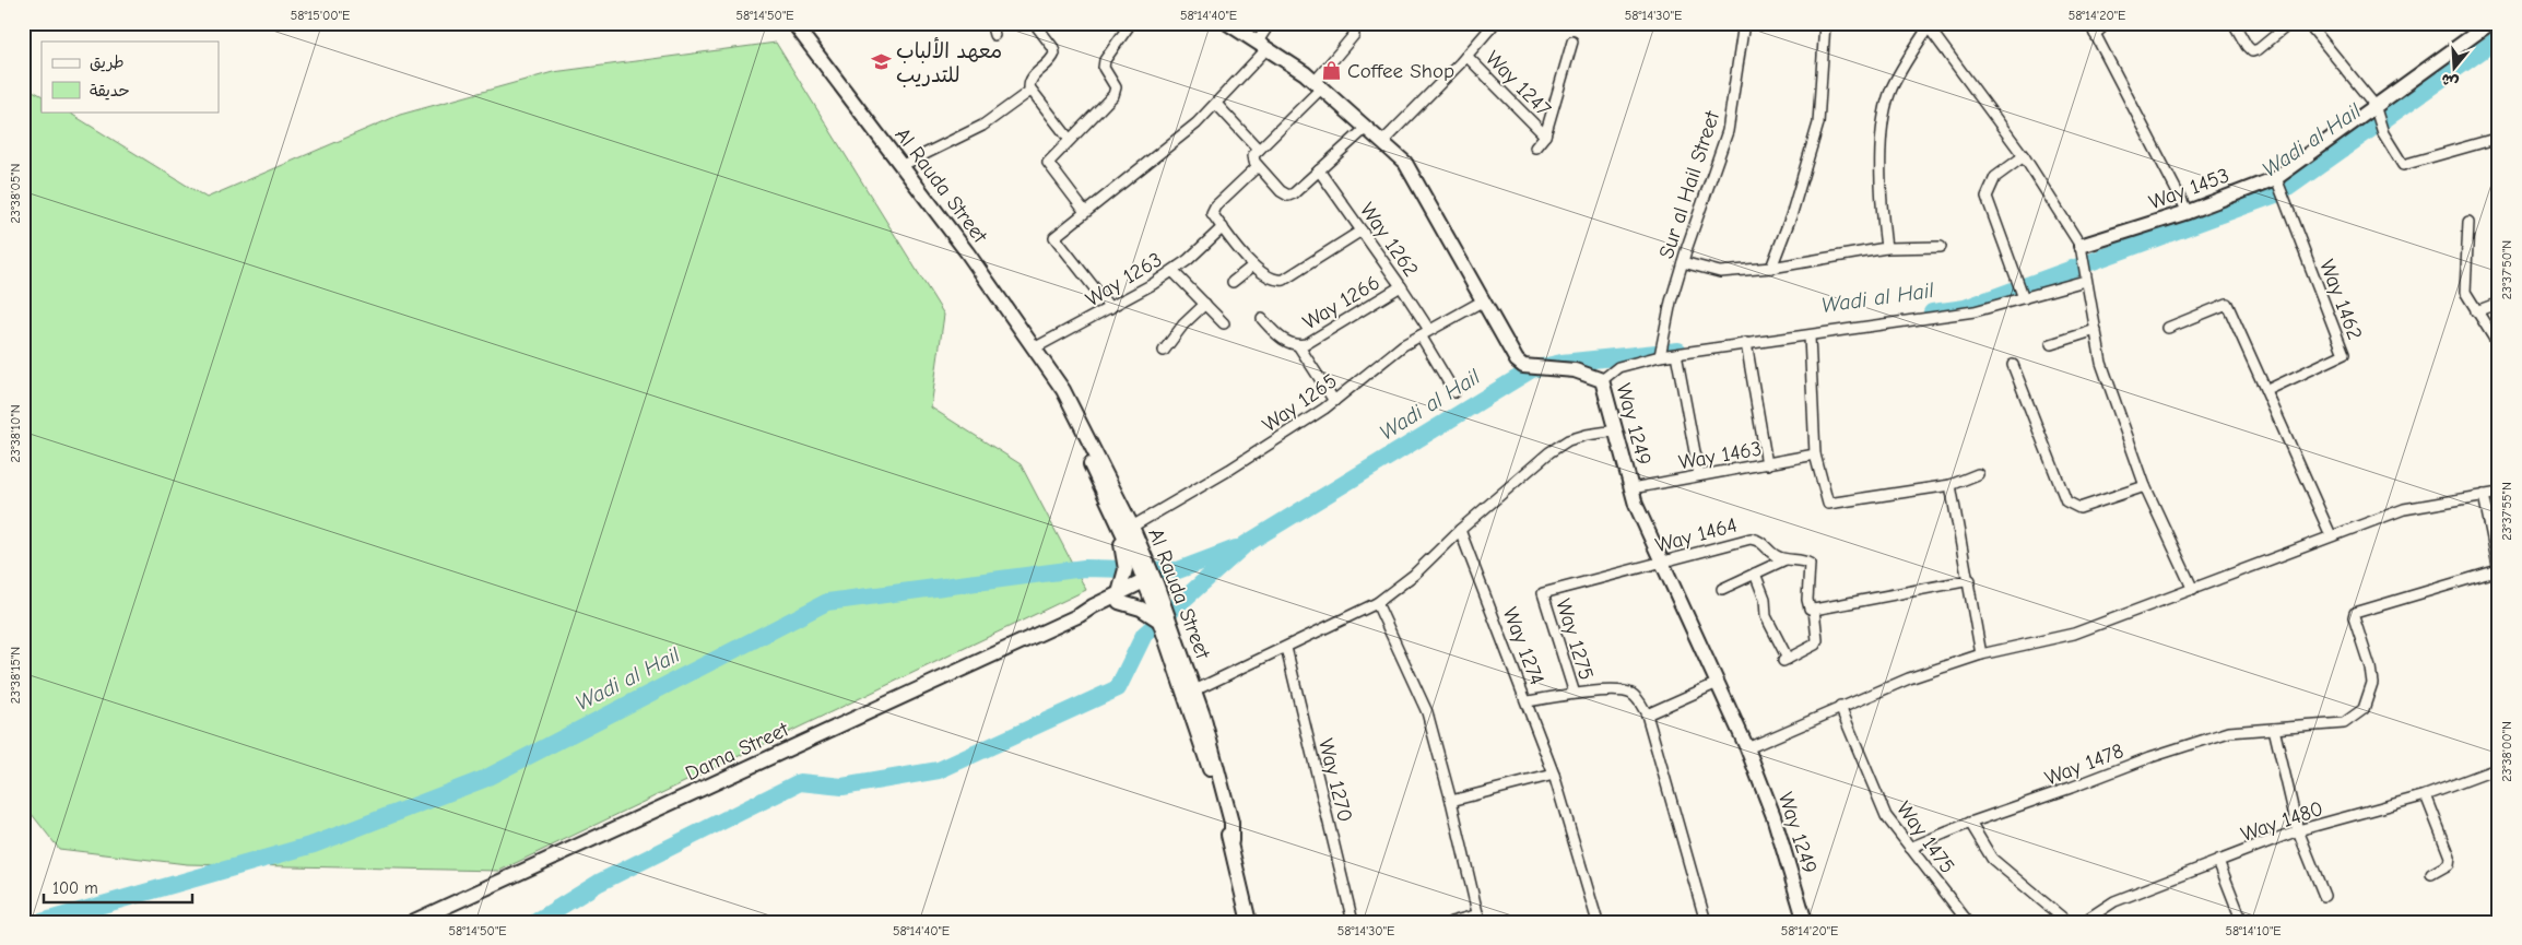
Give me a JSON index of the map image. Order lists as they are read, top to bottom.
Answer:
{
  "streets": {
    "main road": [
      "Al Rauda Street",
      "Way 1453",
      "Way 1249",
      "Dama Street"
    ],
    "street": [
      "Way 1247",
      "Sur al Hail Street",
      "Way 1262",
      "Way 1263",
      "Way 1462",
      "Way 1266",
      "Way 1265",
      "Way 1463",
      "Way 1464",
      "Way 1275",
      "Way 1274",
      "Way 1478",
      "Way 1270",
      "Way 1480",
      "Way 1475"
    ]
  },
  "crossings": [
    ["Al Rauda Street", "Way 1263"],
    ["Al Rauda Street", "Way 1265"],
    ["Al Rauda Street", "Dama Street"],
    ["Way 1453", "Way 1462"],
    ["Way 1262", "Way 1266"],
    ["Way 1262", "Way 1265"],
    ["Way 1266", "Way 1265"],
    ["Way 1265", "Way 1249"],
    ["Way 1249", "Way 1463"],
    ["Way 1249", "Way 1464"],
    ["Way 1464", "Way 1275"],
    ["Way 1478", "Way 1475"]
  ],
  "water": ["Wadi al Hail"],
  "places": {
    "school or university": ["معهد الألباب للتدريب"],
    "shop": ["Coffee Shop"]
  },
  "legend": ["طريق", "حديقة"],
  "scale_bar": "100 m",
  "north": "bottom",
  "coordinates": [
    "58°15'00\"E",
    "58°14'50\"E",
    "58°14'40\"E",
    "58°14'30\"E",
    "58°14'20\"E",
    "23°38'05\"N",
    "23°37'50\"N",
    "23°38'10\"N",
    "23°37'55\"N",
    "23°38'15\"N",
    "23°38'00\"N",
    "58°14'10\"E"
  ]
}
